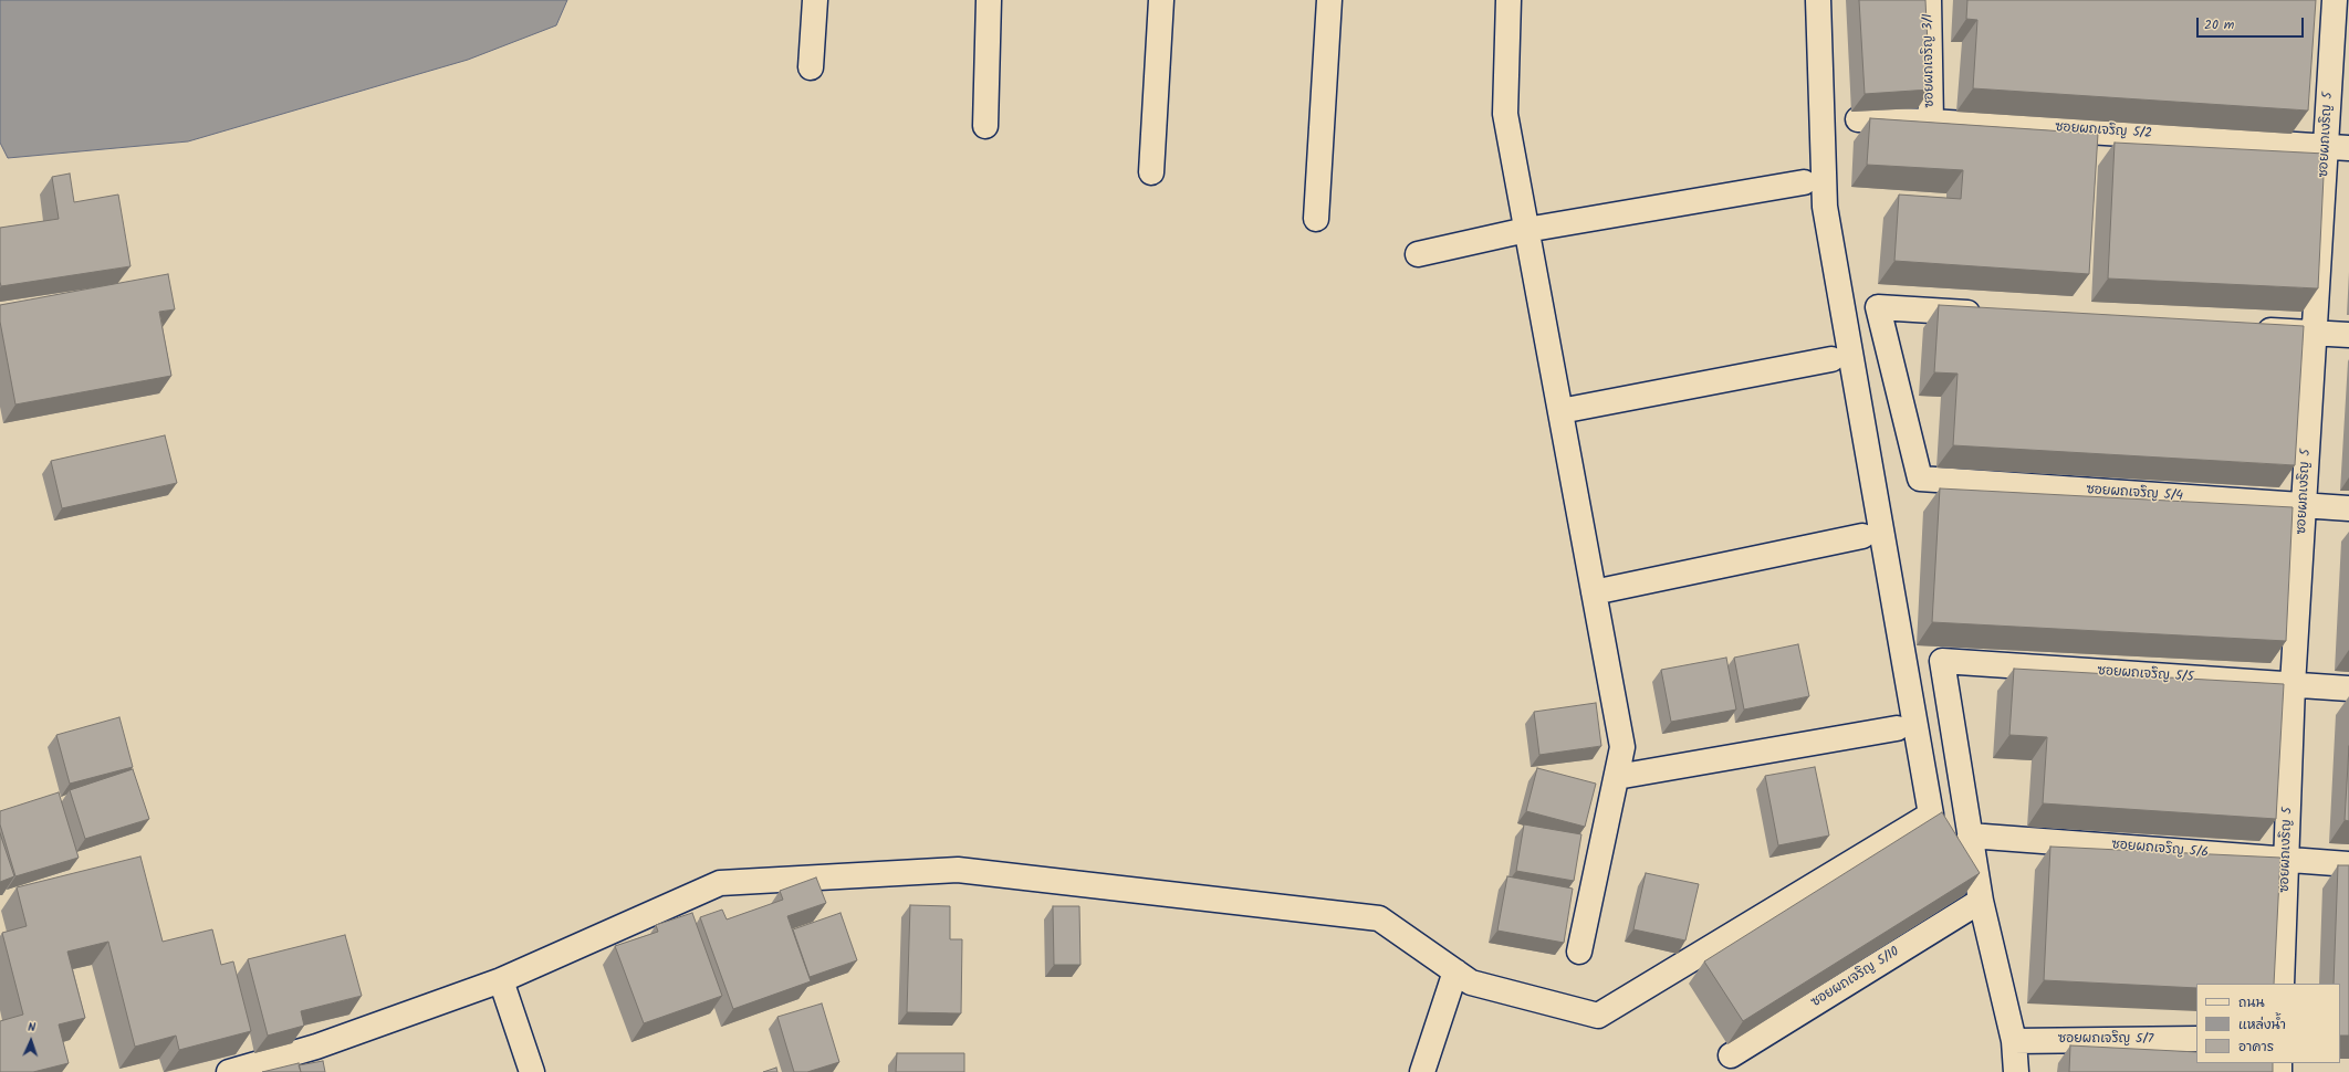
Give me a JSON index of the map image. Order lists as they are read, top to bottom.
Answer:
{
  "streets": {
    "street": [
      "ซอยผถเจริญ 3/1",
      "ซอยผถเจริญ 5/2",
      "ซอยผถเงริญ 5",
      "ซอยผถเจริญ 5/4",
      "ซอยผถเจริญ 5/5",
      "ซอยผถเจริญ 5/6",
      "ซอยผถเจริญ 5/10",
      "ซอยผถเจริญ 5/7"
    ]
  },
  "crossings": [
    ["ซอยผถเจริญ 3/1", "ซอยผถเจริญ 5/2"],
    ["ซอยผถเจริญ 5/2", "ซอยผถเงริญ 5"],
    ["ซอยผถเงริญ 5", "ซอยผถเจริญ 5/4"],
    ["ซอยผถเงริญ 5", "ซอยผถเจริญ 5/5"],
    ["ซอยผถเงริญ 5", "ซอยผถเจริญ 5/6"],
    ["ซอยผถเจริญ 5/5", "ซอยผถเจริญ 5/6"]
  ],
  "legend": ["ถนน", "แหล่งน้ำ", "อาคาร"],
  "scale_bar": "20 m",
  "north": "top"
}
